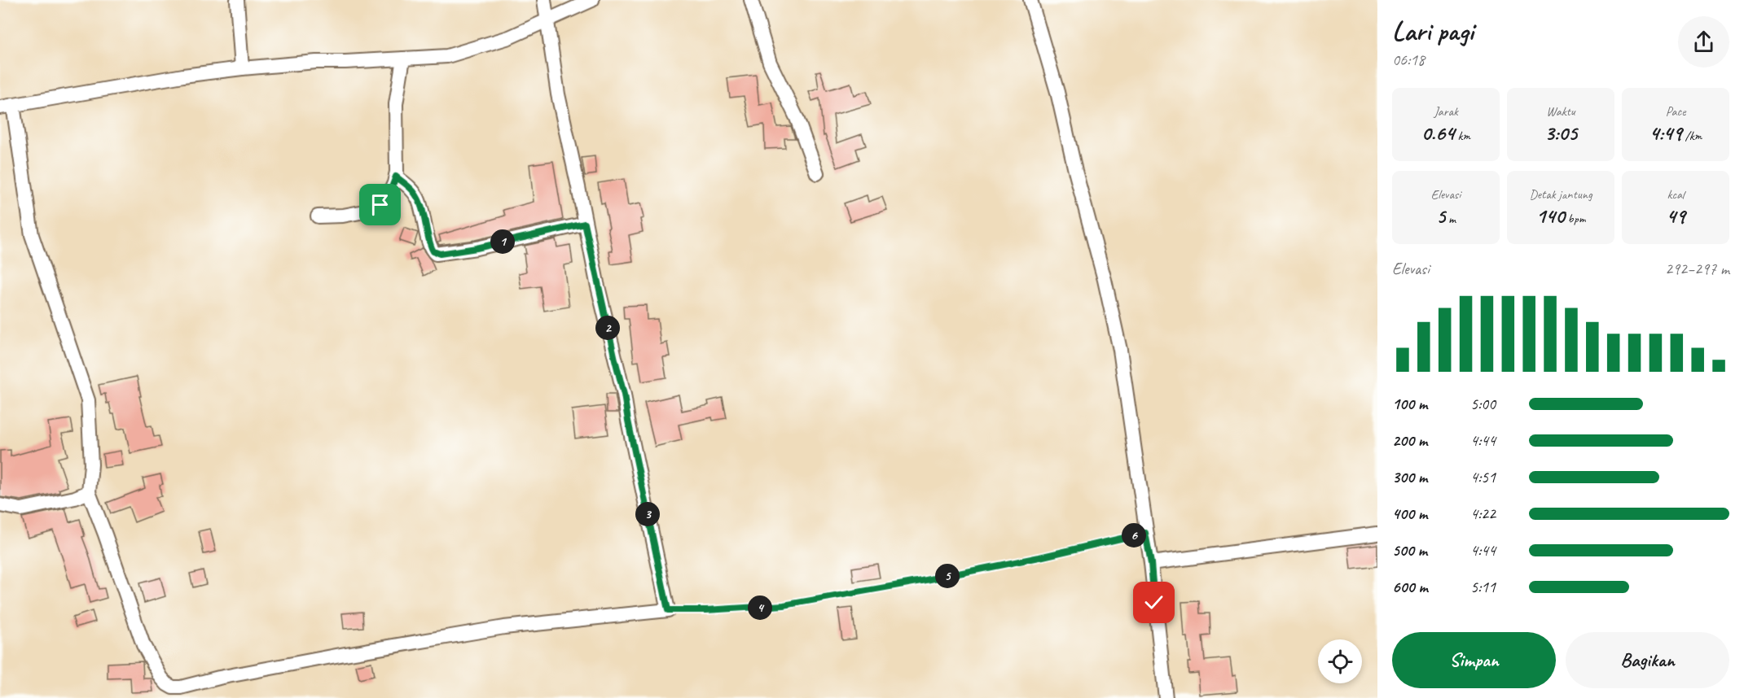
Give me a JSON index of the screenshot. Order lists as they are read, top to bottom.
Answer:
{
  "page": {
    "heading": ["Lari pagi", "06:18"],
    "stats": [
      ["Jarak", "0.64 km"],
      ["Waktu", "3:05"],
      ["Pace", "4:49 /km"],
      ["Elevasi", "5 m"],
      ["Detak jantung", "140 bpm"],
      ["kcal", "49"]
    ],
    "pins": [
      "1",
      "2",
      "3",
      "6",
      "5",
      "4"
    ],
    "chart": ["Elevasi", "292–297 m"],
    "list": [
      {
        "name": "100 m",
        "note": "5:00"
      },
      {
        "name": "200 m",
        "note": "4:44"
      },
      {
        "name": "300 m",
        "note": "4:51"
      },
      {
        "name": "400 m",
        "note": "4:22"
      },
      {
        "name": "500 m",
        "note": "4:44"
      },
      {
        "name": "600 m",
        "note": "5:11"
      }
    ],
    "buttons": ["Simpan", "Bagikan"]
  }
}
